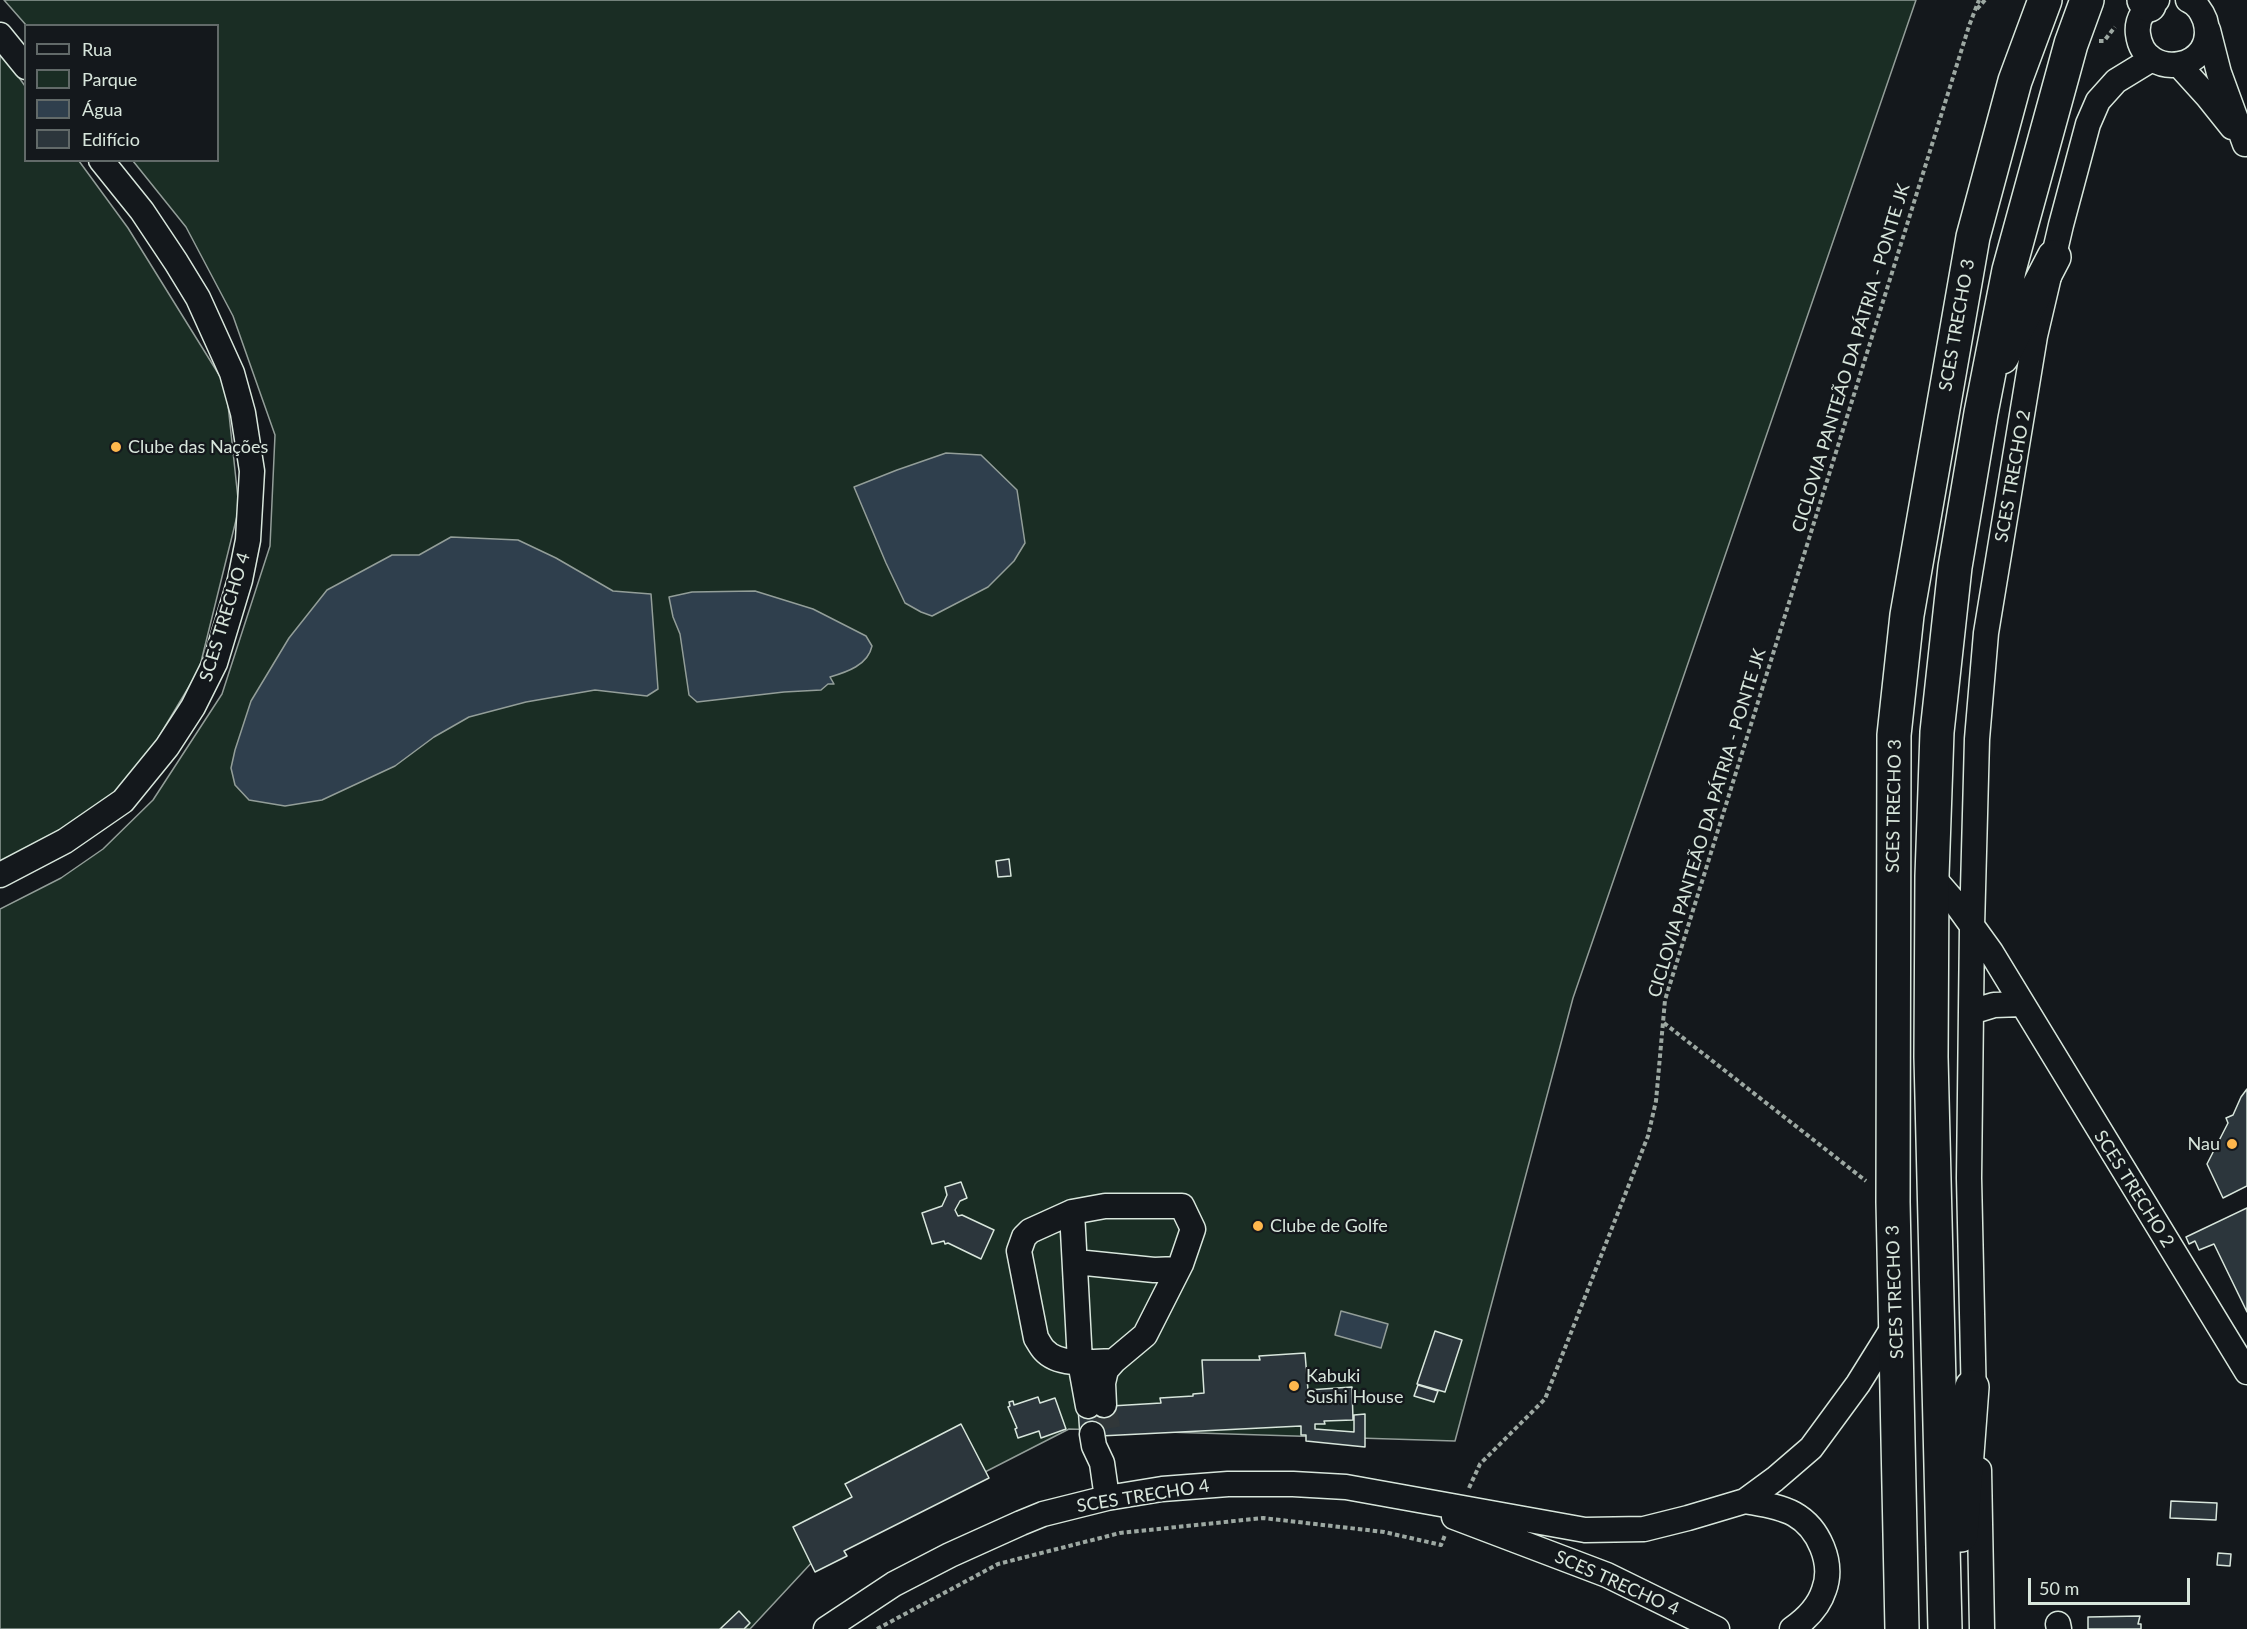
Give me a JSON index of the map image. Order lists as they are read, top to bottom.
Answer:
{
  "streets": {
    "highway": ["SCES TRECHO 3"],
    "street": ["SCES TRECHO 2", "SCES TRECHO 4"],
    "path": ["CICLOVIA PANTEÃO DA PÁTRIA - PONTE JK"]
  },
  "crossings": [
    ["SCES TRECHO 3", "SCES TRECHO 4"],
    ["CICLOVIA PANTEÃO DA PÁTRIA - PONTE JK", "SCES TRECHO 4"]
  ],
  "places": [
    "Clube das Nações",
    "Nau",
    "Clube de Golfe",
    "Kabuki Sushi House"
  ],
  "legend": [
    "Rua",
    "Parque",
    "Água",
    "Edifício"
  ],
  "scale_bar": "50 m"
}
